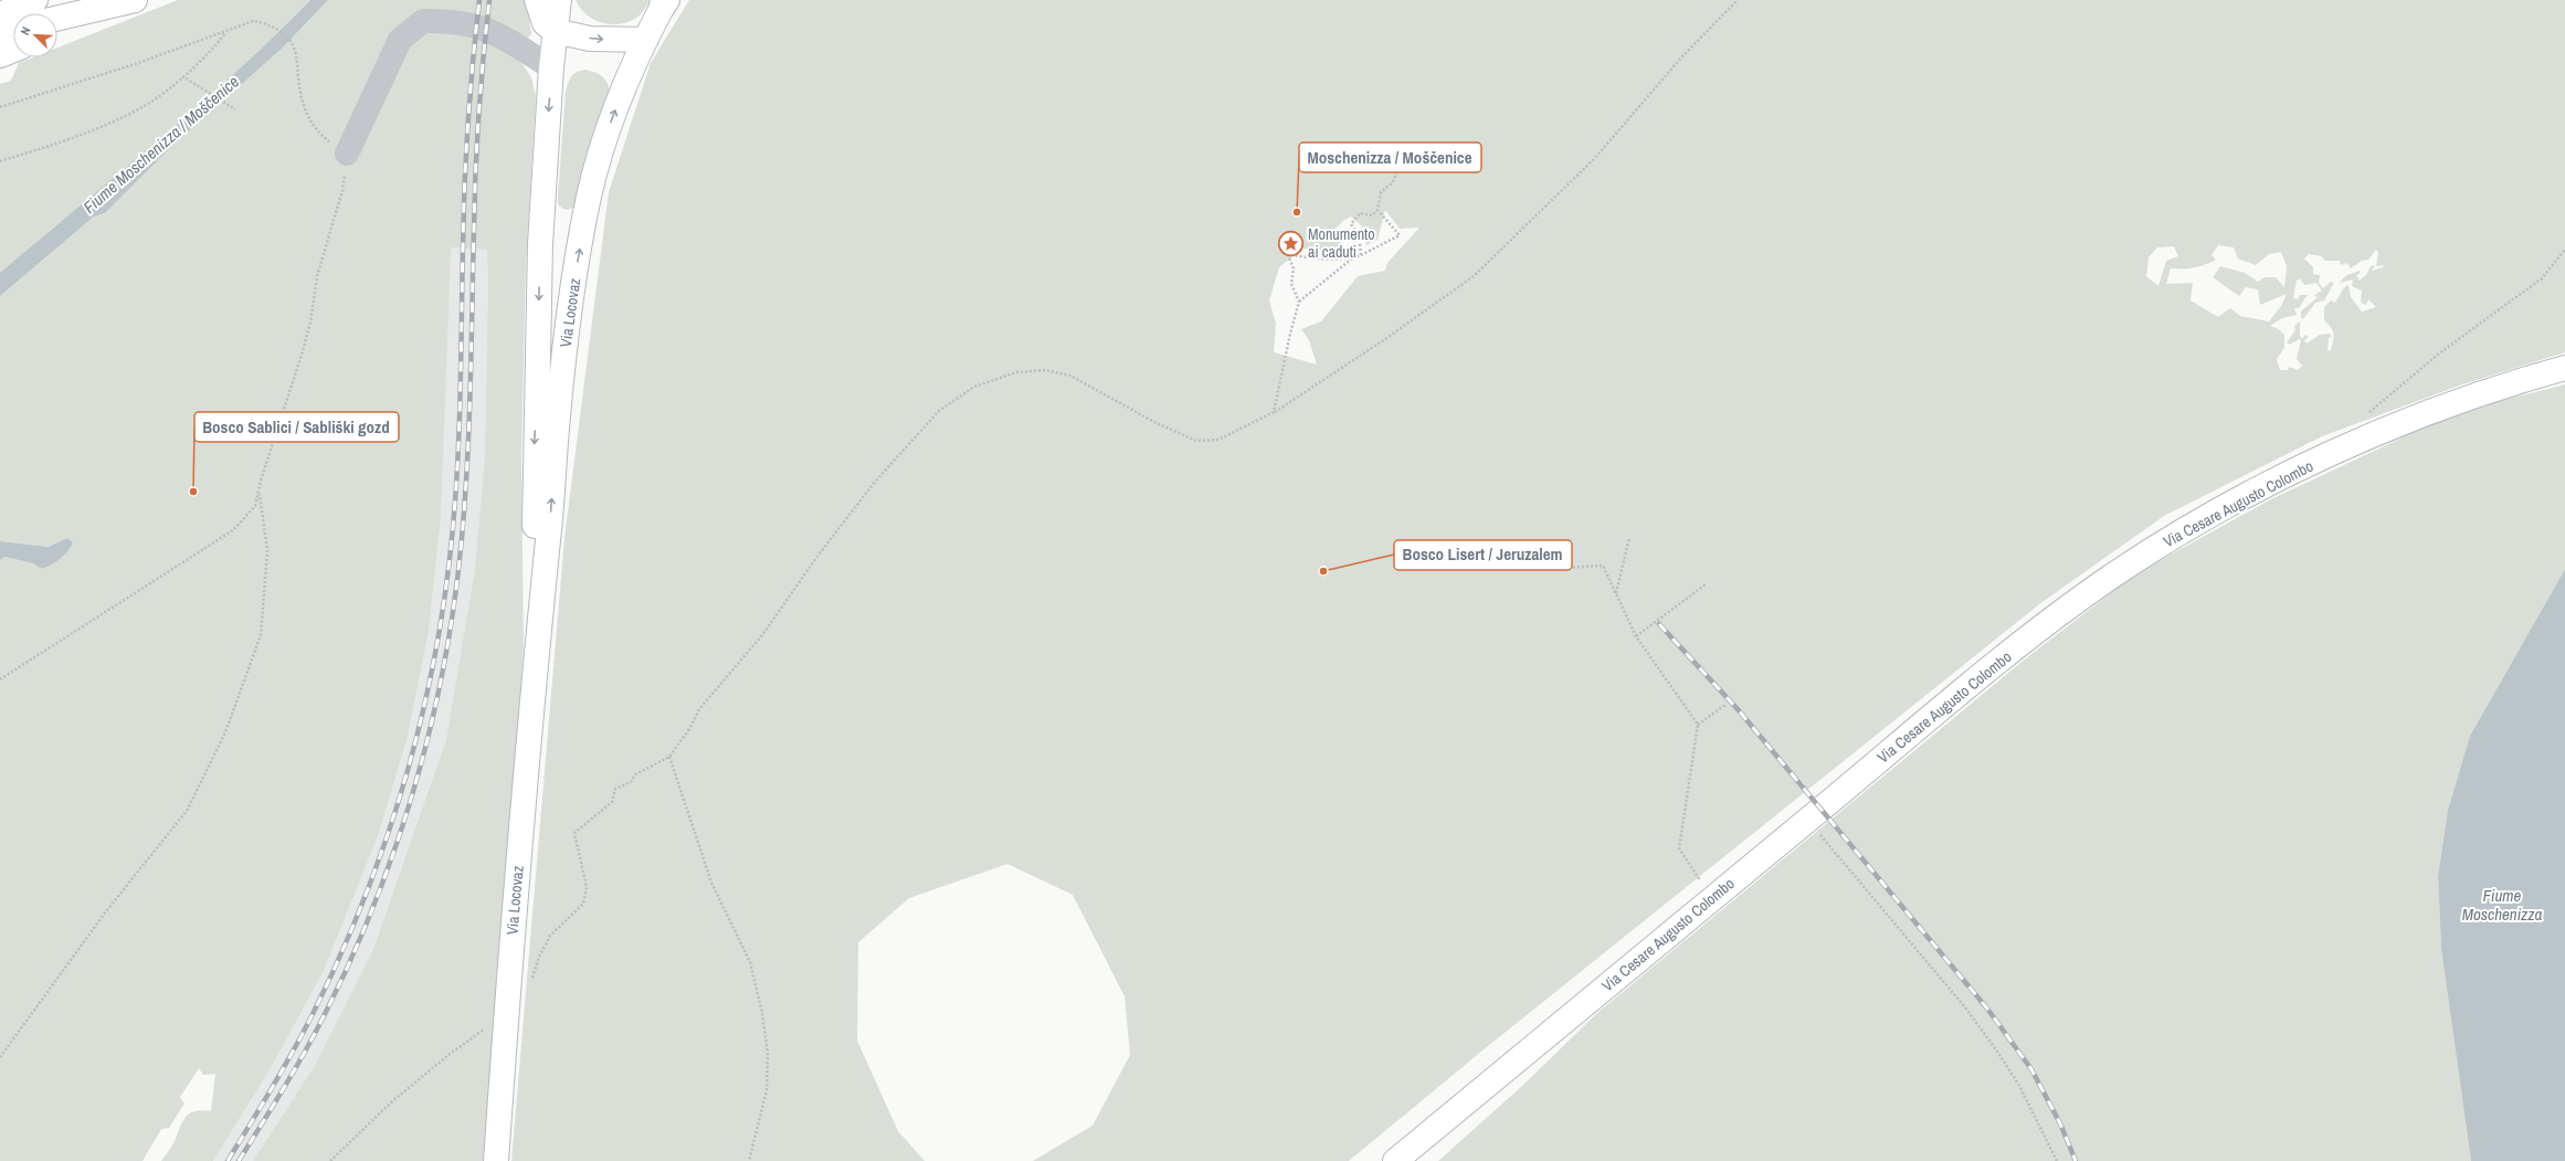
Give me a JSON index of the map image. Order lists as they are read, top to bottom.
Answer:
{
  "streets": {
    "main road": ["Via Locovaz", "Via Cesare Augusto Colombo"]
  },
  "water": ["Fiume Moschenizza / Moščenice", "Fiume Moschenizza"],
  "places": {
    "other": ["Moschenizza / Moščenice", "Bosco Sablici / Sabliški gozd", "Bosco Lisert / Jeruzalem"],
    "place": ["Monumento ai caduti"]
  },
  "north": "top left"
}
